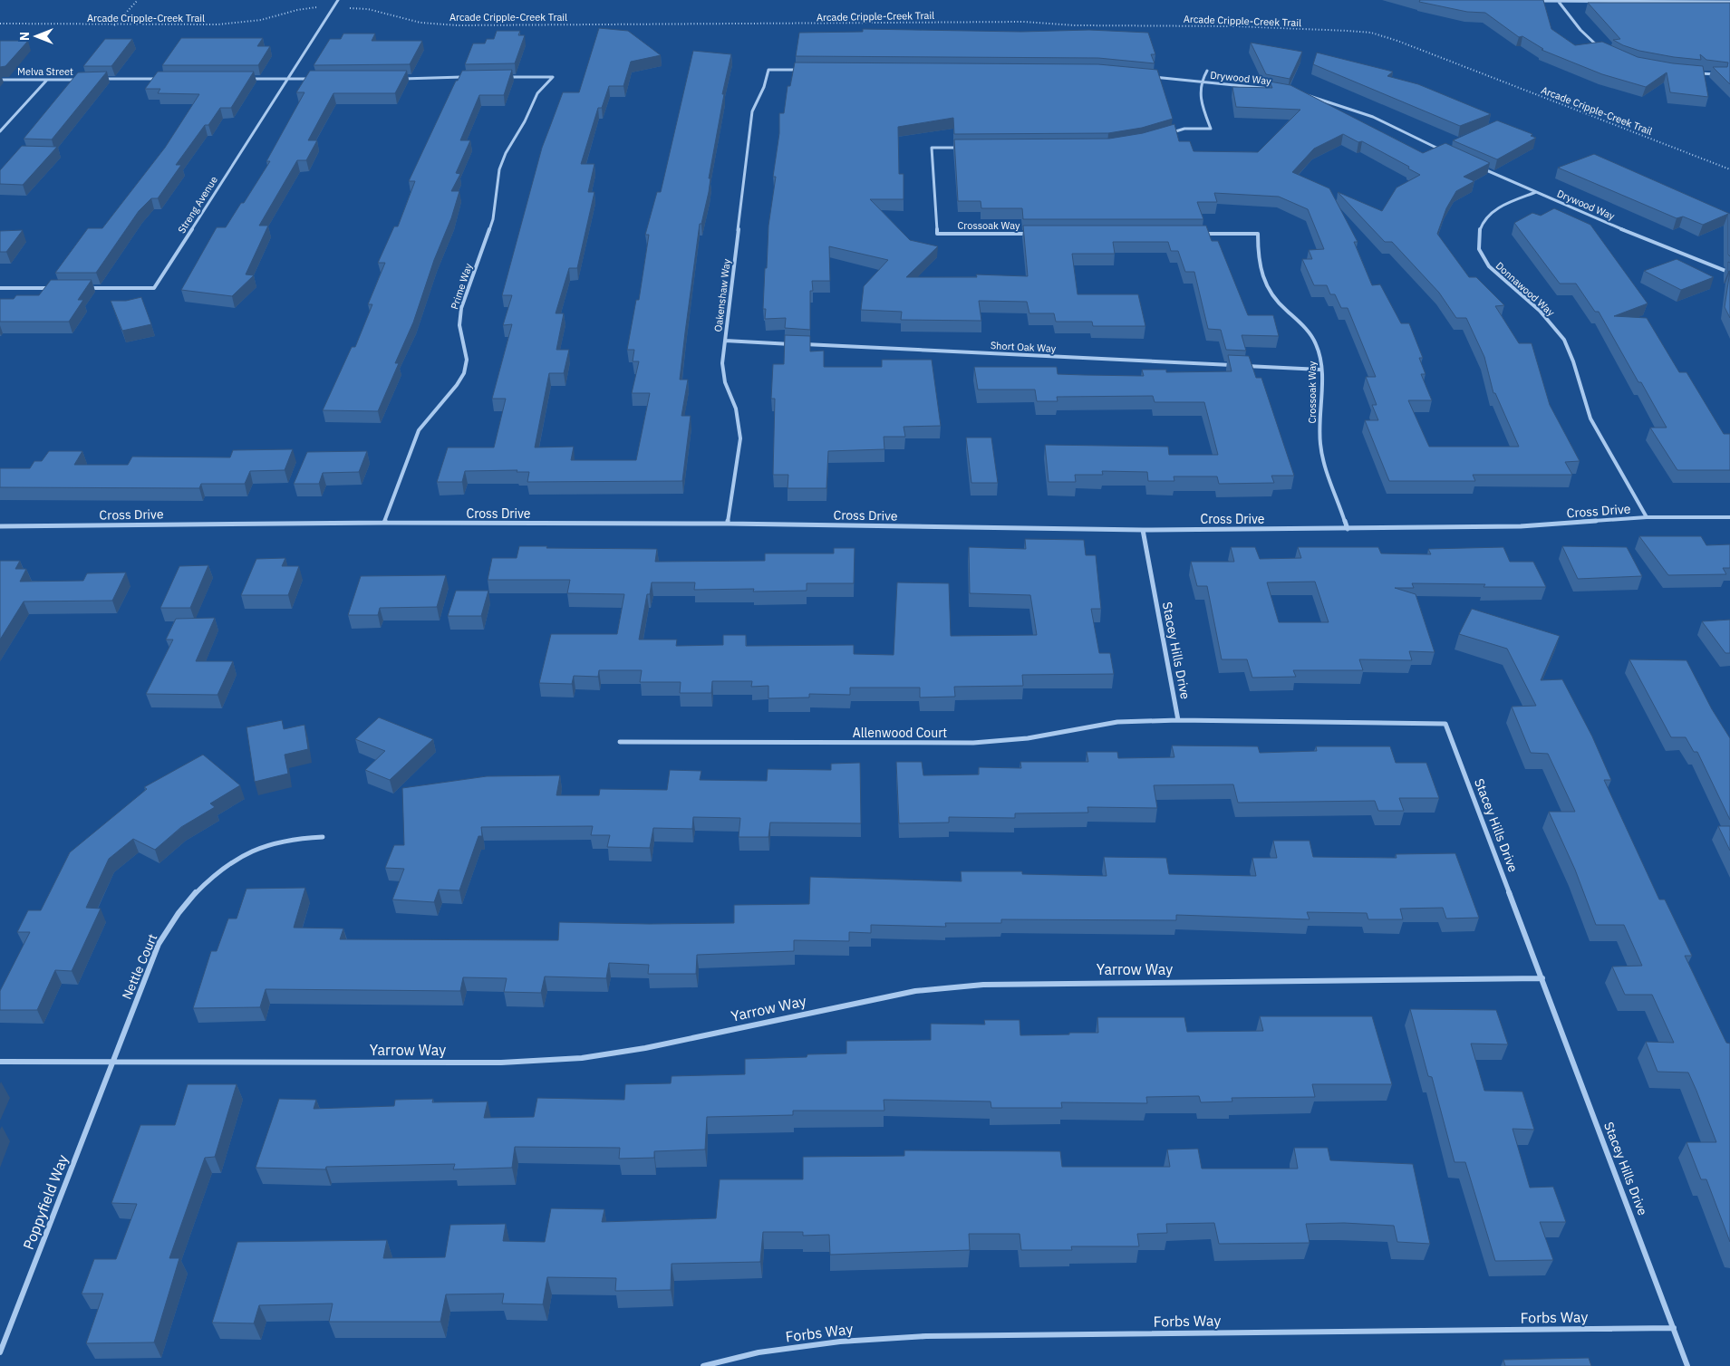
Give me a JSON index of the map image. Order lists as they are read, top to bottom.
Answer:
{
  "streets": {
    "street": [
      "Melva Street",
      "Drywood Way",
      "Streng Avenue",
      "Crossoak Way",
      "Prime Way",
      "Donnawood Way",
      "Oakenshaw Way",
      "Short Oak Way",
      "Cross Drive",
      "Stacey Hills Drive",
      "Allenwood Court",
      "Nettle Court",
      "Yarrow Way",
      "Poppyfield Way",
      "Forbs Way"
    ],
    "path": ["Arcade Cripple-Creek Trail"]
  },
  "crossings": [
    ["Arcade Cripple-Creek Trail", "Streng Avenue"],
    ["Drywood Way", "Donnawood Way"],
    ["Crossoak Way", "Short Oak Way"],
    ["Crossoak Way", "Cross Drive"],
    ["Prime Way", "Cross Drive"],
    ["Donnawood Way", "Cross Drive"],
    ["Oakenshaw Way", "Short Oak Way"],
    ["Oakenshaw Way", "Cross Drive"],
    ["Cross Drive", "Stacey Hills Drive"],
    ["Stacey Hills Drive", "Allenwood Court"],
    ["Stacey Hills Drive", "Yarrow Way"],
    ["Stacey Hills Drive", "Forbs Way"],
    ["Nettle Court", "Yarrow Way"],
    ["Nettle Court", "Poppyfield Way"],
    ["Yarrow Way", "Poppyfield Way"]
  ],
  "north": "left"
}
